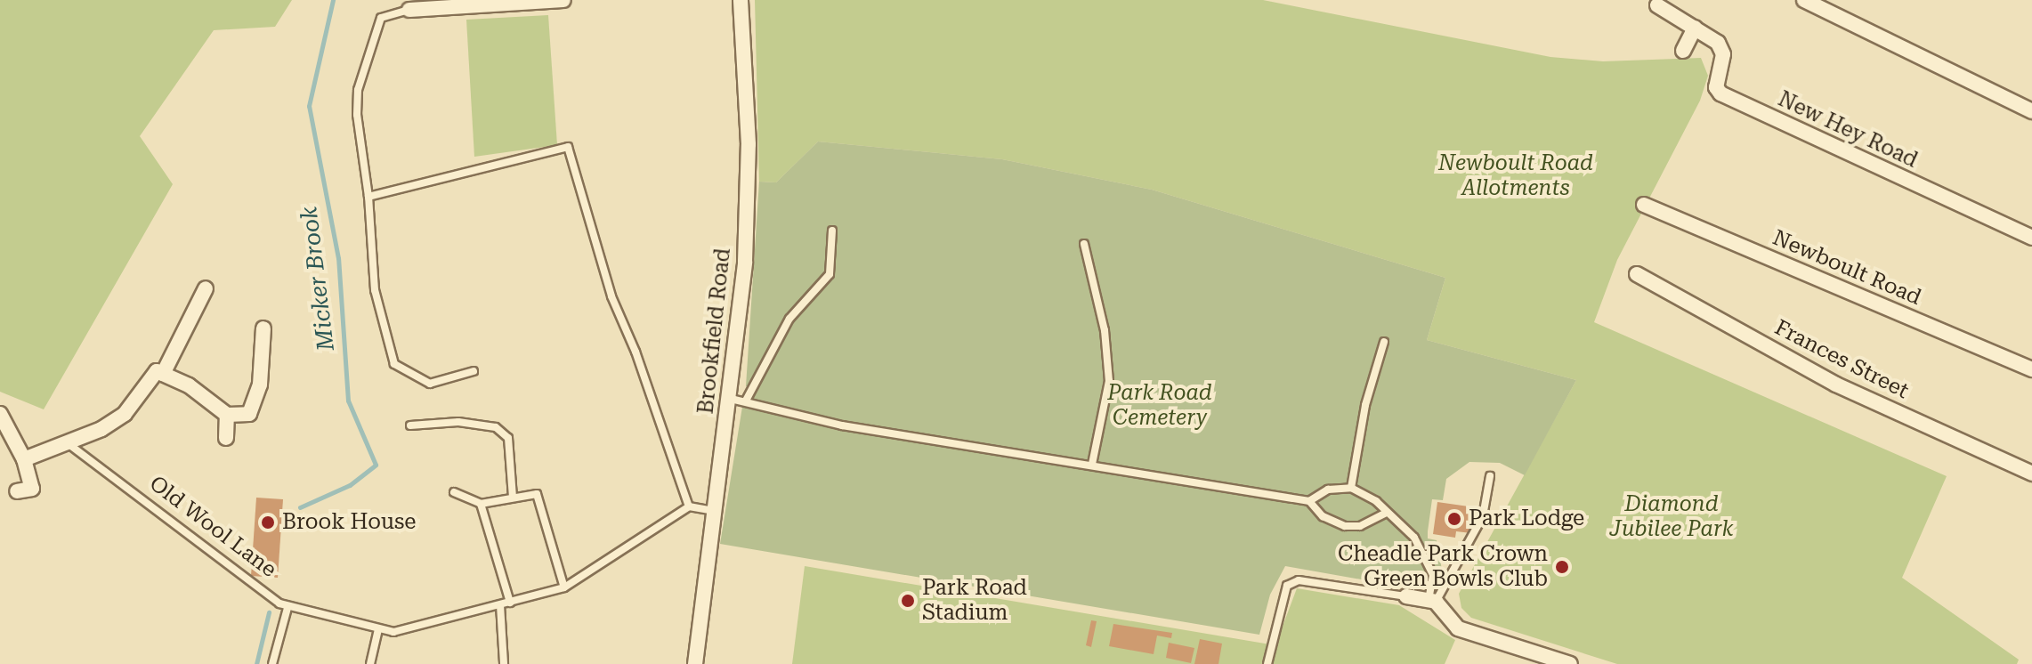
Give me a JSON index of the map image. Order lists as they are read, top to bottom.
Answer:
{
  "streets": {
    "street": [
      "New Hey Road",
      "Newboult Road",
      "Brookfield Road",
      "Frances Street"
    ],
    "lane": ["Old Wool Lane"]
  },
  "water": ["Micker Brook"],
  "parks": ["Newboult Road Allotments", "Park Road Cemetery", "Diamond Jubilee Park"],
  "places": [
    "Park Lodge",
    "Brook House",
    "Cheadle Park Crown Green Bowls Club",
    "Park Road Stadium"
  ]
}
